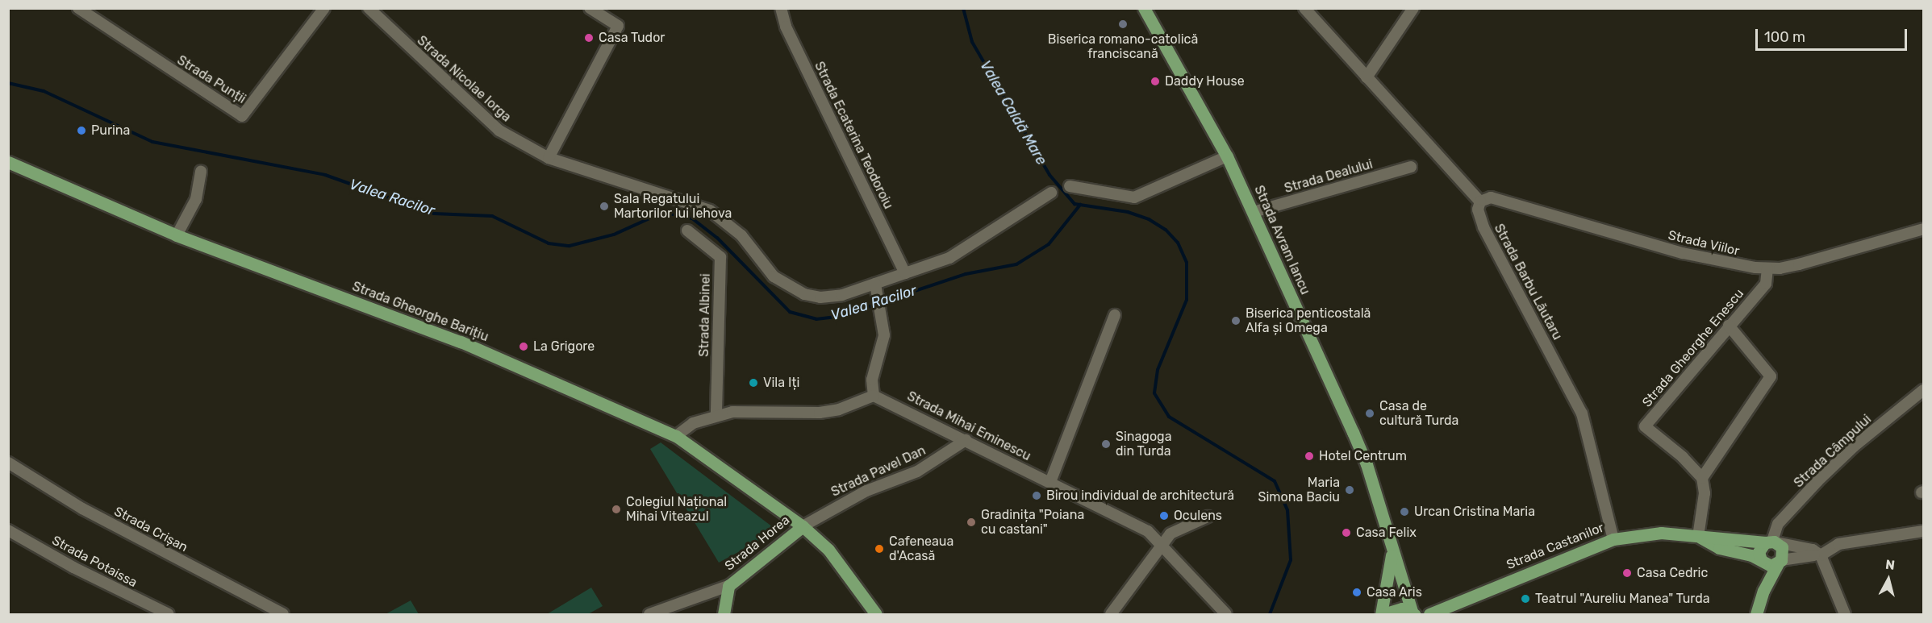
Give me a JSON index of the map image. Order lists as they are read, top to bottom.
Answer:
{
  "streets": {
    "main road": [
      "Strada Avram Iancu",
      "Strada Gheorghe Barițiu",
      "Strada Horea",
      "Strada Castanilor"
    ],
    "street": [
      "Strada Nicolae Iorga",
      "Strada Punții",
      "Strada Ecaterina Teodoroiu",
      "Strada Dealului",
      "Strada Viilor",
      "Strada Barbu Lăutaru",
      "Strada Albinei",
      "Strada Gheorghe Enescu",
      "Strada Mihai Eminescu",
      "Strada Câmpului",
      "Strada Pavel Dan",
      "Strada Crișan",
      "Strada Potaissa"
    ]
  },
  "crossings": [
    ["Strada Nicolae Iorga", "Strada Ecaterina Teodoroiu"],
    ["Strada Dealului", "Strada Avram Iancu"],
    ["Strada Viilor", "Strada Barbu Lăutaru"],
    ["Strada Viilor", "Strada Gheorghe Enescu"],
    ["Strada Barbu Lăutaru", "Strada Castanilor"],
    ["Strada Gheorghe Barițiu", "Strada Pavel Dan"],
    ["Strada Gheorghe Barițiu", "Strada Horea"],
    ["Strada Mihai Eminescu", "Strada Pavel Dan"],
    ["Strada Câmpului", "Strada Castanilor"],
    ["Strada Pavel Dan", "Strada Horea"]
  ],
  "water": ["Valea Caldă Mare", "Valea Racilor"],
  "places": [
    "Biserica romano-catolică franciscană",
    "Casa Tudor",
    "Daddy House",
    "Purina",
    "Sala Regatului Martorilor lui Iehova",
    "Biserica penticostală Alfa și Omega",
    "La Grigore",
    "Vila Iți",
    "Casa de cultură Turda",
    "Sinagoga din Turda",
    "Hotel Centrum",
    "Maria Simona Baciu",
    "Birou individual de architectură",
    "Colegiul Național Mihai Viteazul",
    "Urcan Cristina Maria",
    "Oculens",
    "Gradinița \"Poiana cu castani\"",
    "Casa Felix",
    "Cafeneaua d'Acasă",
    "Casa Cedric",
    "Casa Aris",
    "Teatrul \"Aureliu Manea\" Turda"
  ],
  "scale_bar": "100 m",
  "north": "top"
}
